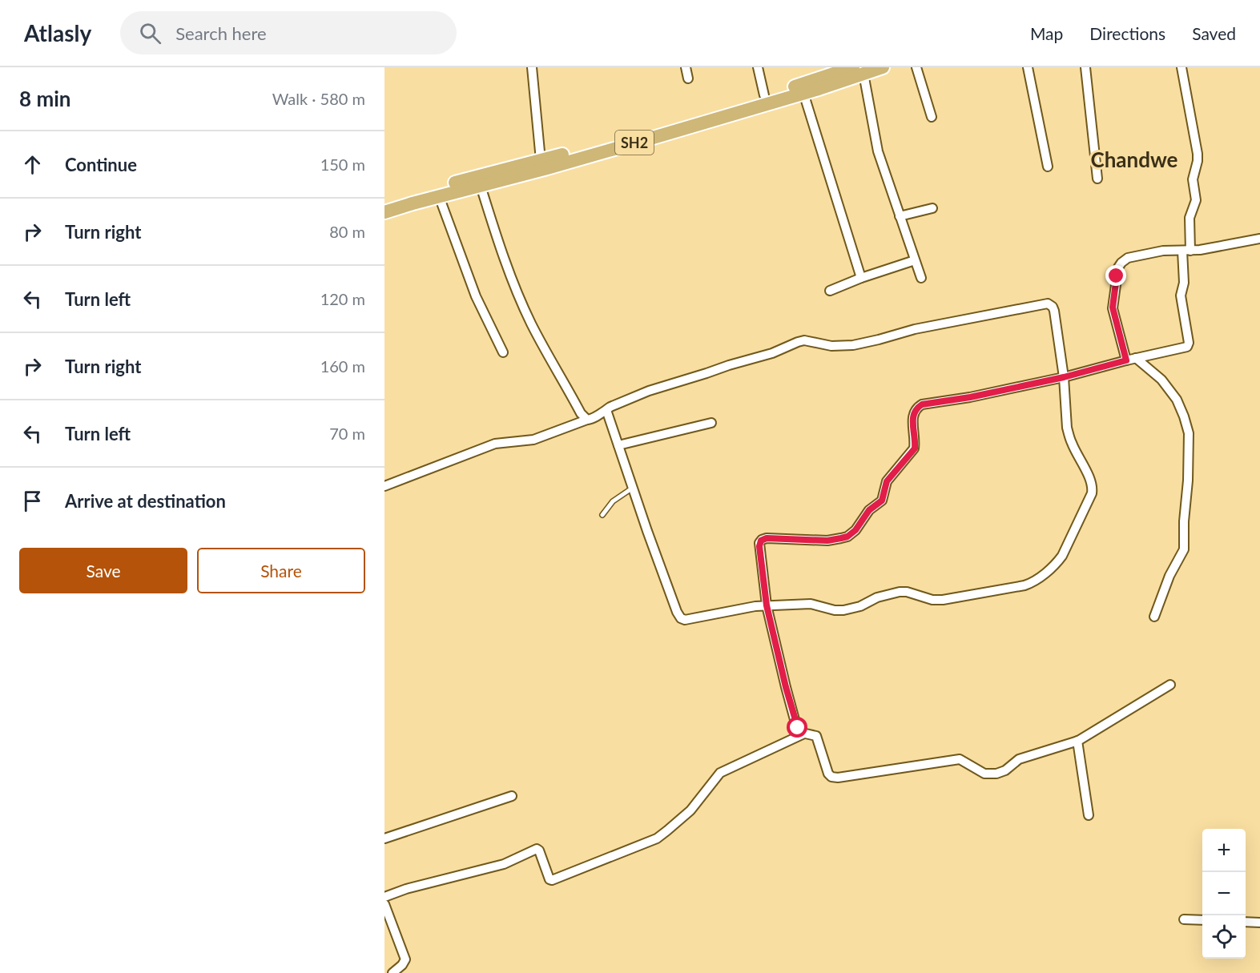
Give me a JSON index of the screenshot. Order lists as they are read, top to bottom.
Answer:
{
  "streets": {
    "main road": ["SH2"]
  },
  "districts": ["Chandwe"],
  "page": {
    "header": "Atlasly",
    "search": "Search here",
    "nav": ["Map", "Directions", "Saved"],
    "heading": ["8 min", "Walk · 580 m"],
    "list": [
      ["Continue", "150 m"],
      ["Turn right", "80 m"],
      ["Turn left", "120 m"],
      ["Turn right", "160 m"],
      ["Turn left", "70 m"],
      "Arrive at destination"
    ],
    "buttons": ["Save", "Share"],
    "map_buttons": ["+", "−"]
  }
}
